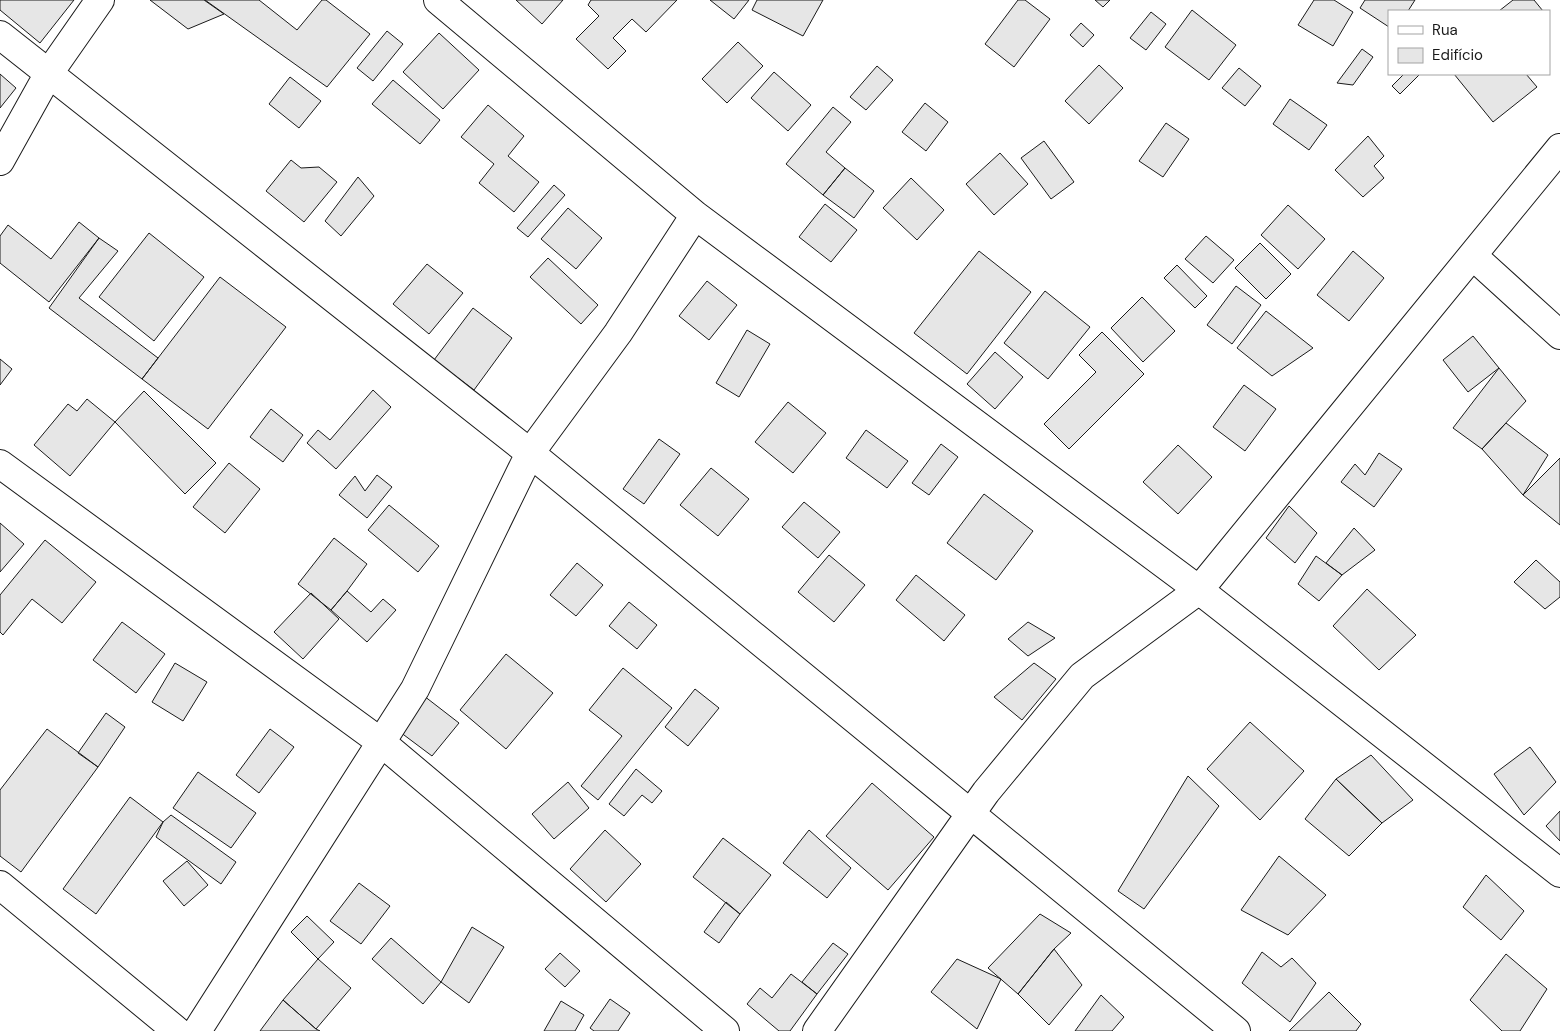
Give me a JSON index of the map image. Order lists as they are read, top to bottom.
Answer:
{
  "legend": ["Rua", "Edifício"]
}
